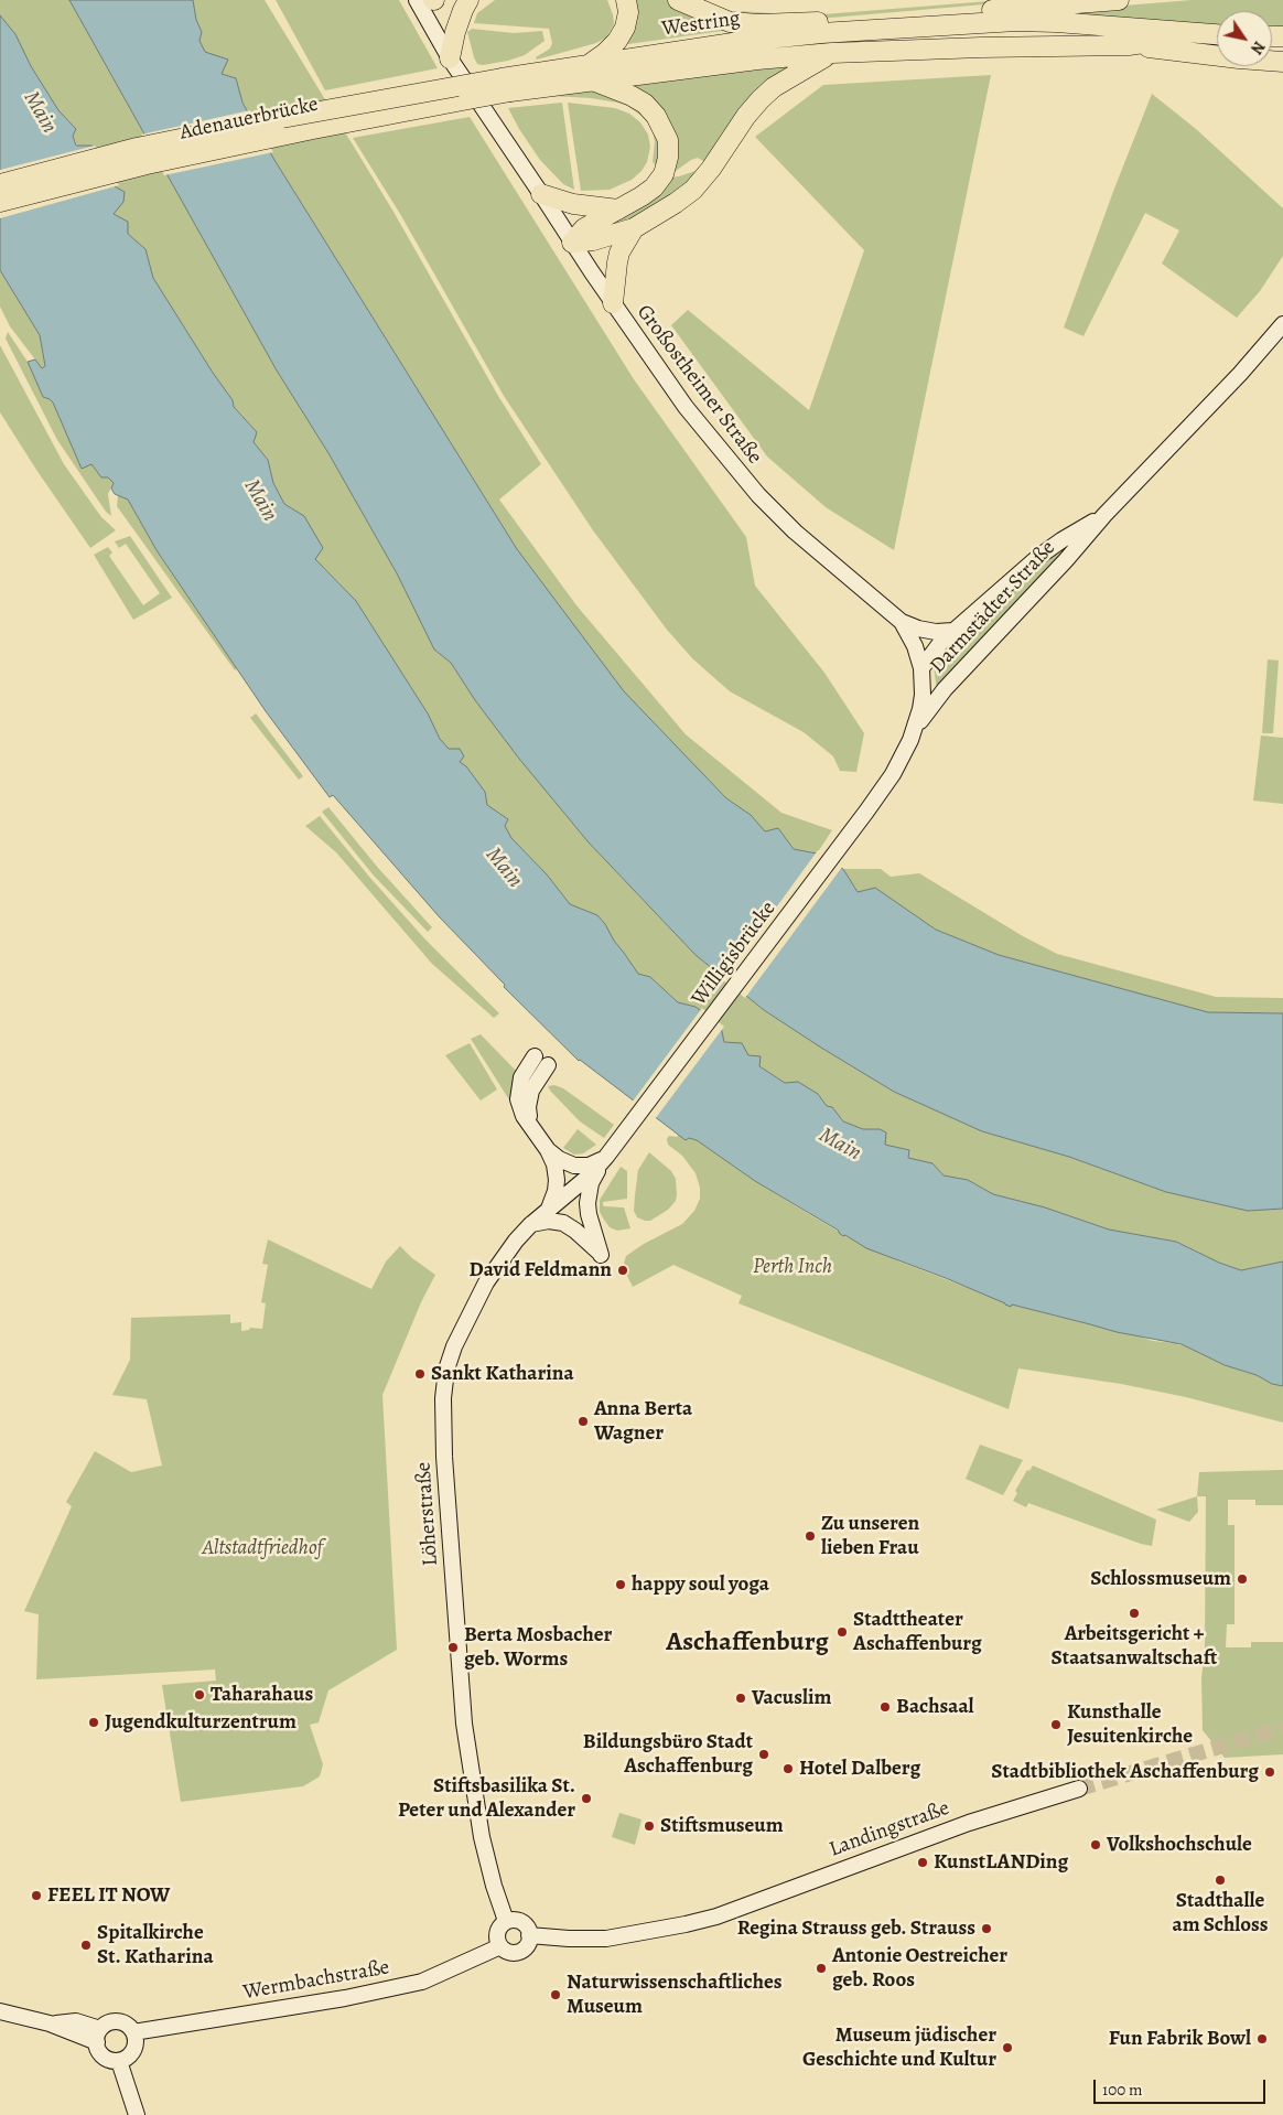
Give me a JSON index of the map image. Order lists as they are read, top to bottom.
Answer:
{
  "streets": {
    "highway": ["Westring", "Adenauerbrücke"],
    "main road": [
      "Großostheimer Straße",
      "Darmstädter Straße",
      "Willigisbrücke",
      "Löherstraße",
      "Landingstraße",
      "Wermbachstraße"
    ]
  },
  "crossings": [
    ["Westring", "Adenauerbrücke"],
    ["Großostheimer Straße", "Darmstädter Straße"],
    ["Großostheimer Straße", "Willigisbrücke"],
    ["Willigisbrücke", "Löherstraße"],
    ["Löherstraße", "Landingstraße"],
    ["Löherstraße", "Wermbachstraße"],
    ["Landingstraße", "Wermbachstraße"]
  ],
  "districts": ["Aschaffenburg"],
  "water": ["Main"],
  "parks": ["Perth Inch", "Altstadtfriedhof"],
  "places": [
    "David Feldmann",
    "Sankt Katharina",
    "Anna Berta Wagner",
    "Zu unseren lieben Frau",
    "Schlossmuseum",
    "happy soul yoga",
    "Arbeitsgericht + Staatsanwaltschaft",
    "Stadttheater Aschaffenburg",
    "Berta Mosbacher geb. Worms",
    "Taharahaus",
    "Vacuslim",
    "Bachsaal",
    "Jugendkulturzentrum",
    "Kunsthalle Jesuitenkirche",
    "Bildungsbüro Stadt Aschaffenburg",
    "Hotel Dalberg",
    "Stadtbibliothek Aschaffenburg",
    "Stiftsbasilika St. Peter und Alexander",
    "Stiftsmuseum",
    "Volkshochschule",
    "KunstLANDing",
    "Stadthalle am Schloss",
    "FEEL IT NOW",
    "Regina Strauss geb. Strauss",
    "Spitalkirche St. Katharina",
    "Antonie Oestreicher geb. Roos",
    "Naturwissenschaftliches Museum",
    "Fun Fabrik Bowl",
    "Museum jüdischer Geschichte und Kultur"
  ],
  "scale_bar": "100 m",
  "north": "bottom right"
}
